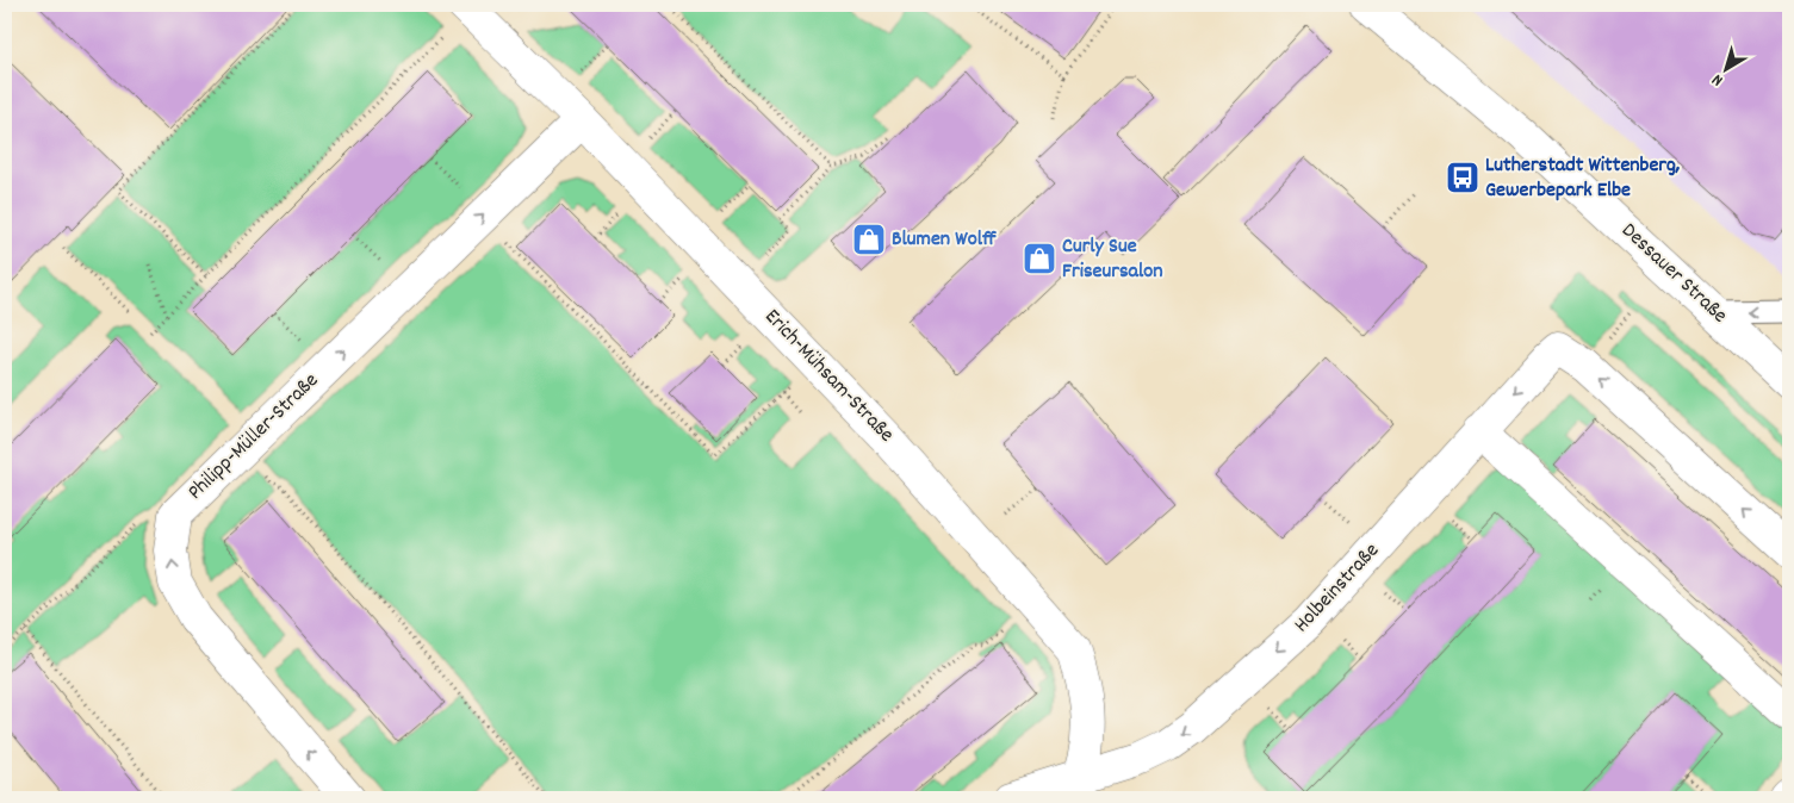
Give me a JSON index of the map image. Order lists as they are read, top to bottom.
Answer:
{
  "streets": {
    "street": [
      "Dessauer Straße",
      "Erich-Mühsam-Straße",
      "Philipp-Müller-Straße",
      "Holbeinstraße"
    ]
  },
  "crossings": [
    ["Erich-Mühsam-Straße", "Philipp-Müller-Straße"],
    ["Erich-Mühsam-Straße", "Holbeinstraße"]
  ],
  "places": {
    "bus stop": ["Lutherstadt Wittenberg, Gewerbepark Elbe"],
    "shop": ["Blumen Wolff", "Curly Sue Friseursalon"]
  },
  "north": "bottom left"
}
